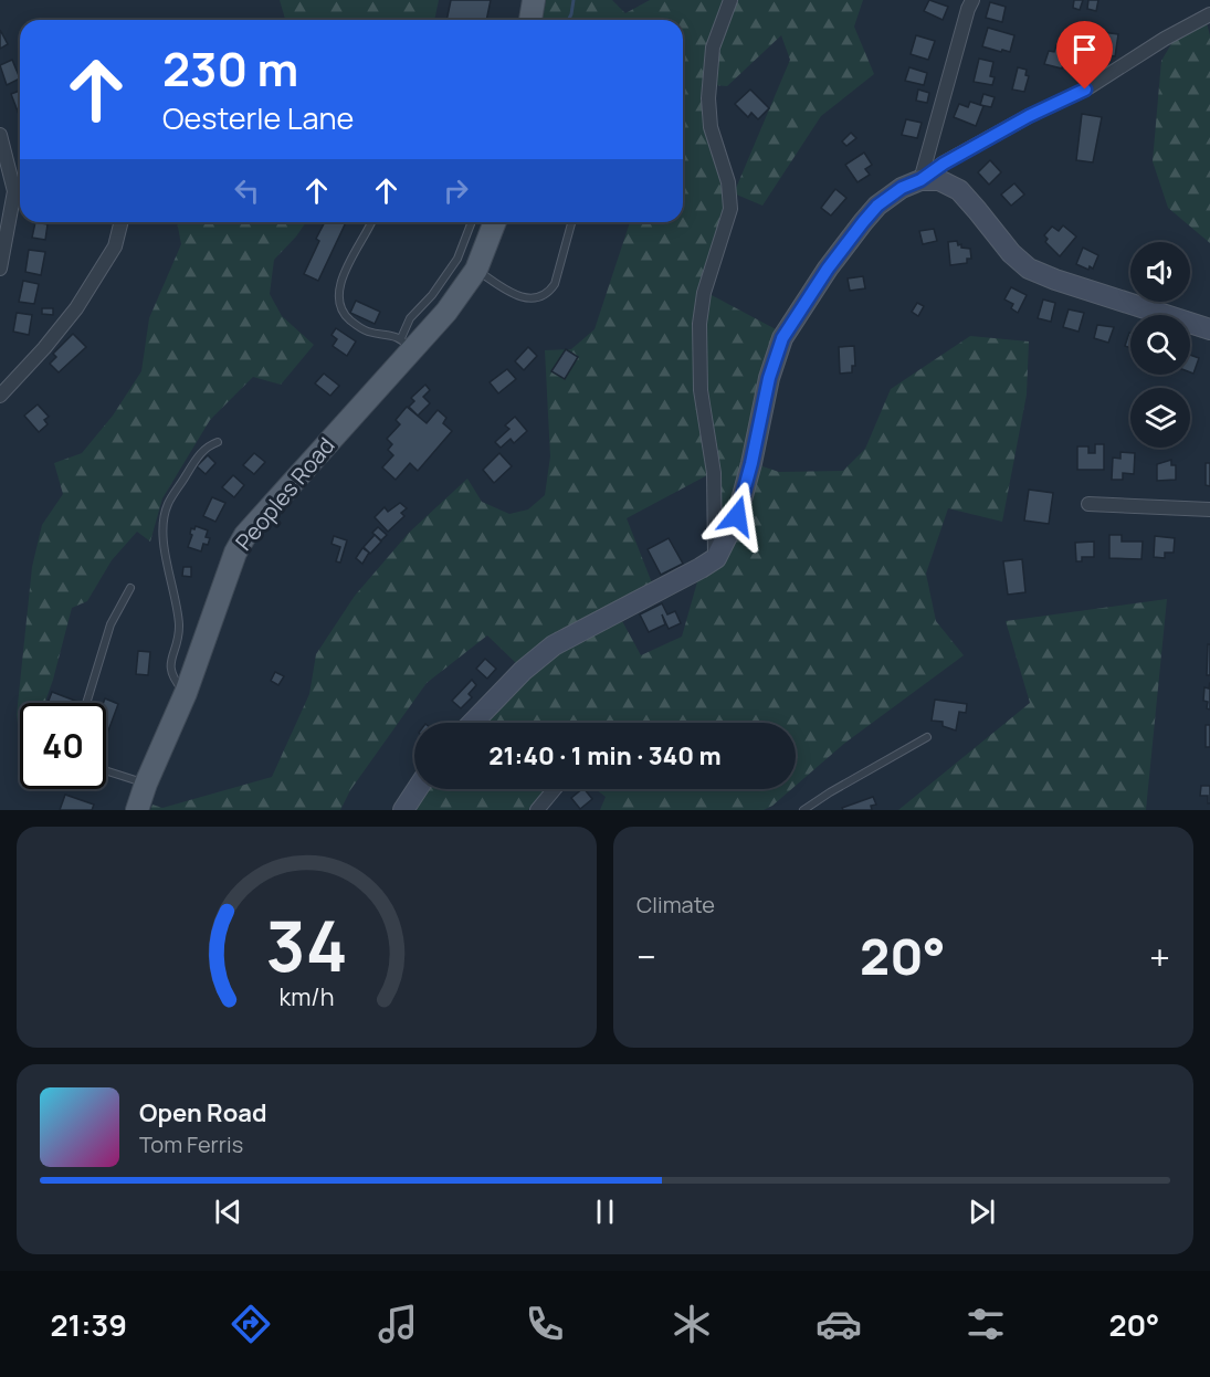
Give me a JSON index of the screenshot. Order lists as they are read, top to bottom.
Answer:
{
  "streets": {
    "main road": ["Peoples Road"]
  },
  "page": {
    "turn": ["230 m", "Oesterle Lane"],
    "limit": "40",
    "trip": "21:40 · 1 min · 340 m",
    "tile": "Climate",
    "heat": ["−", "20°", "+"],
    "song": ["Open Road", "Tom Ferris"],
    "tabs": ["21:39", "20°"],
    "gauge": ["34", "km/h"]
  }
}
